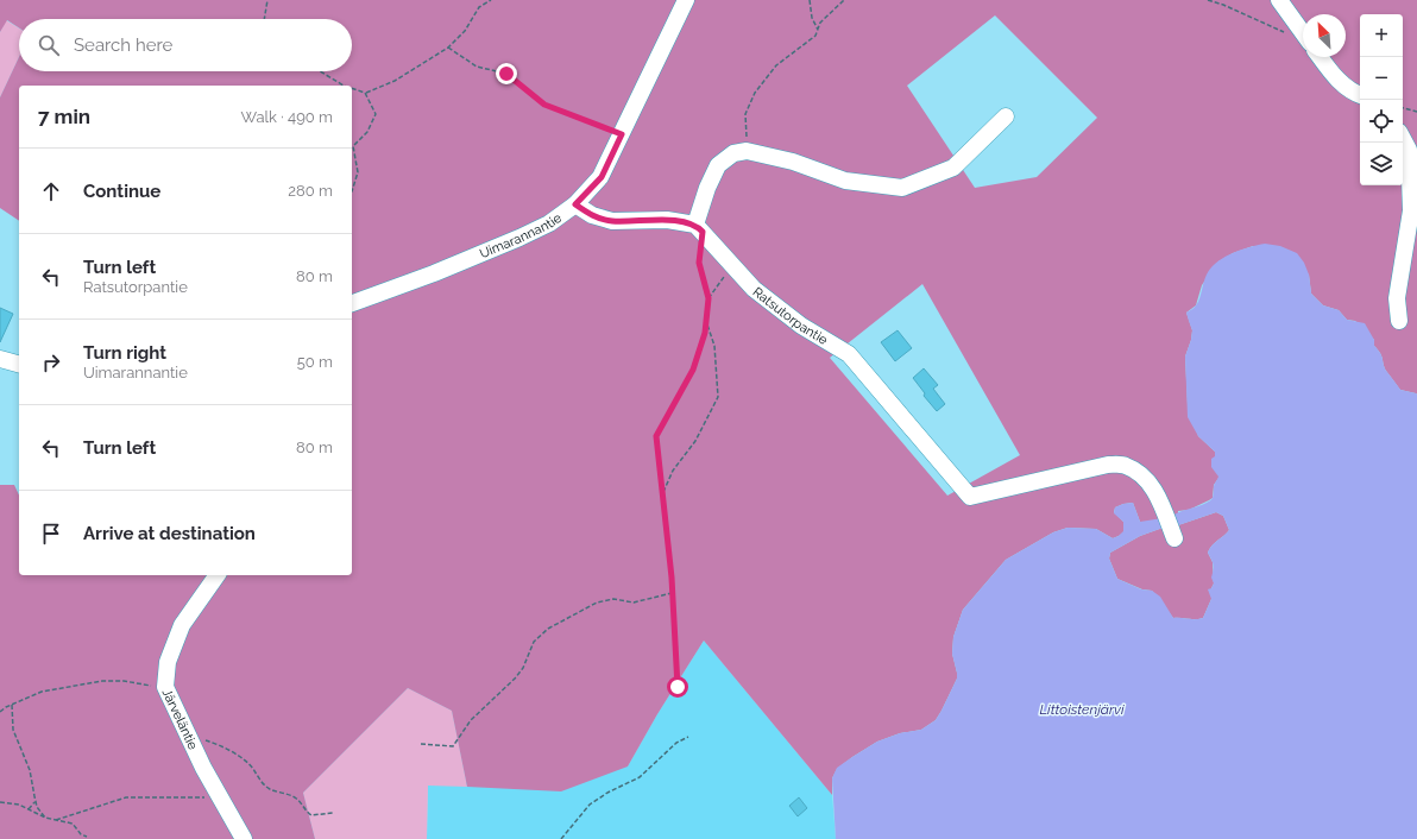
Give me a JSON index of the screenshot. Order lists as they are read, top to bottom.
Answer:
{
  "streets": {
    "street": ["Uimarannantie", "Ratsutorpantie", "Järveläntie"]
  },
  "water": ["Littoistenjärvi"],
  "north": "top left",
  "page": {
    "map_buttons": ["+", "−"],
    "search": "Search here",
    "heading": ["7 min", "Walk · 490 m"],
    "list": [
      ["Continue", "280 m"],
      ["Turn left", "Ratsutorpantie", "80 m"],
      ["Turn right", "Uimarannantie", "50 m"],
      ["Turn left", "80 m"],
      "Arrive at destination"
    ]
  }
}
